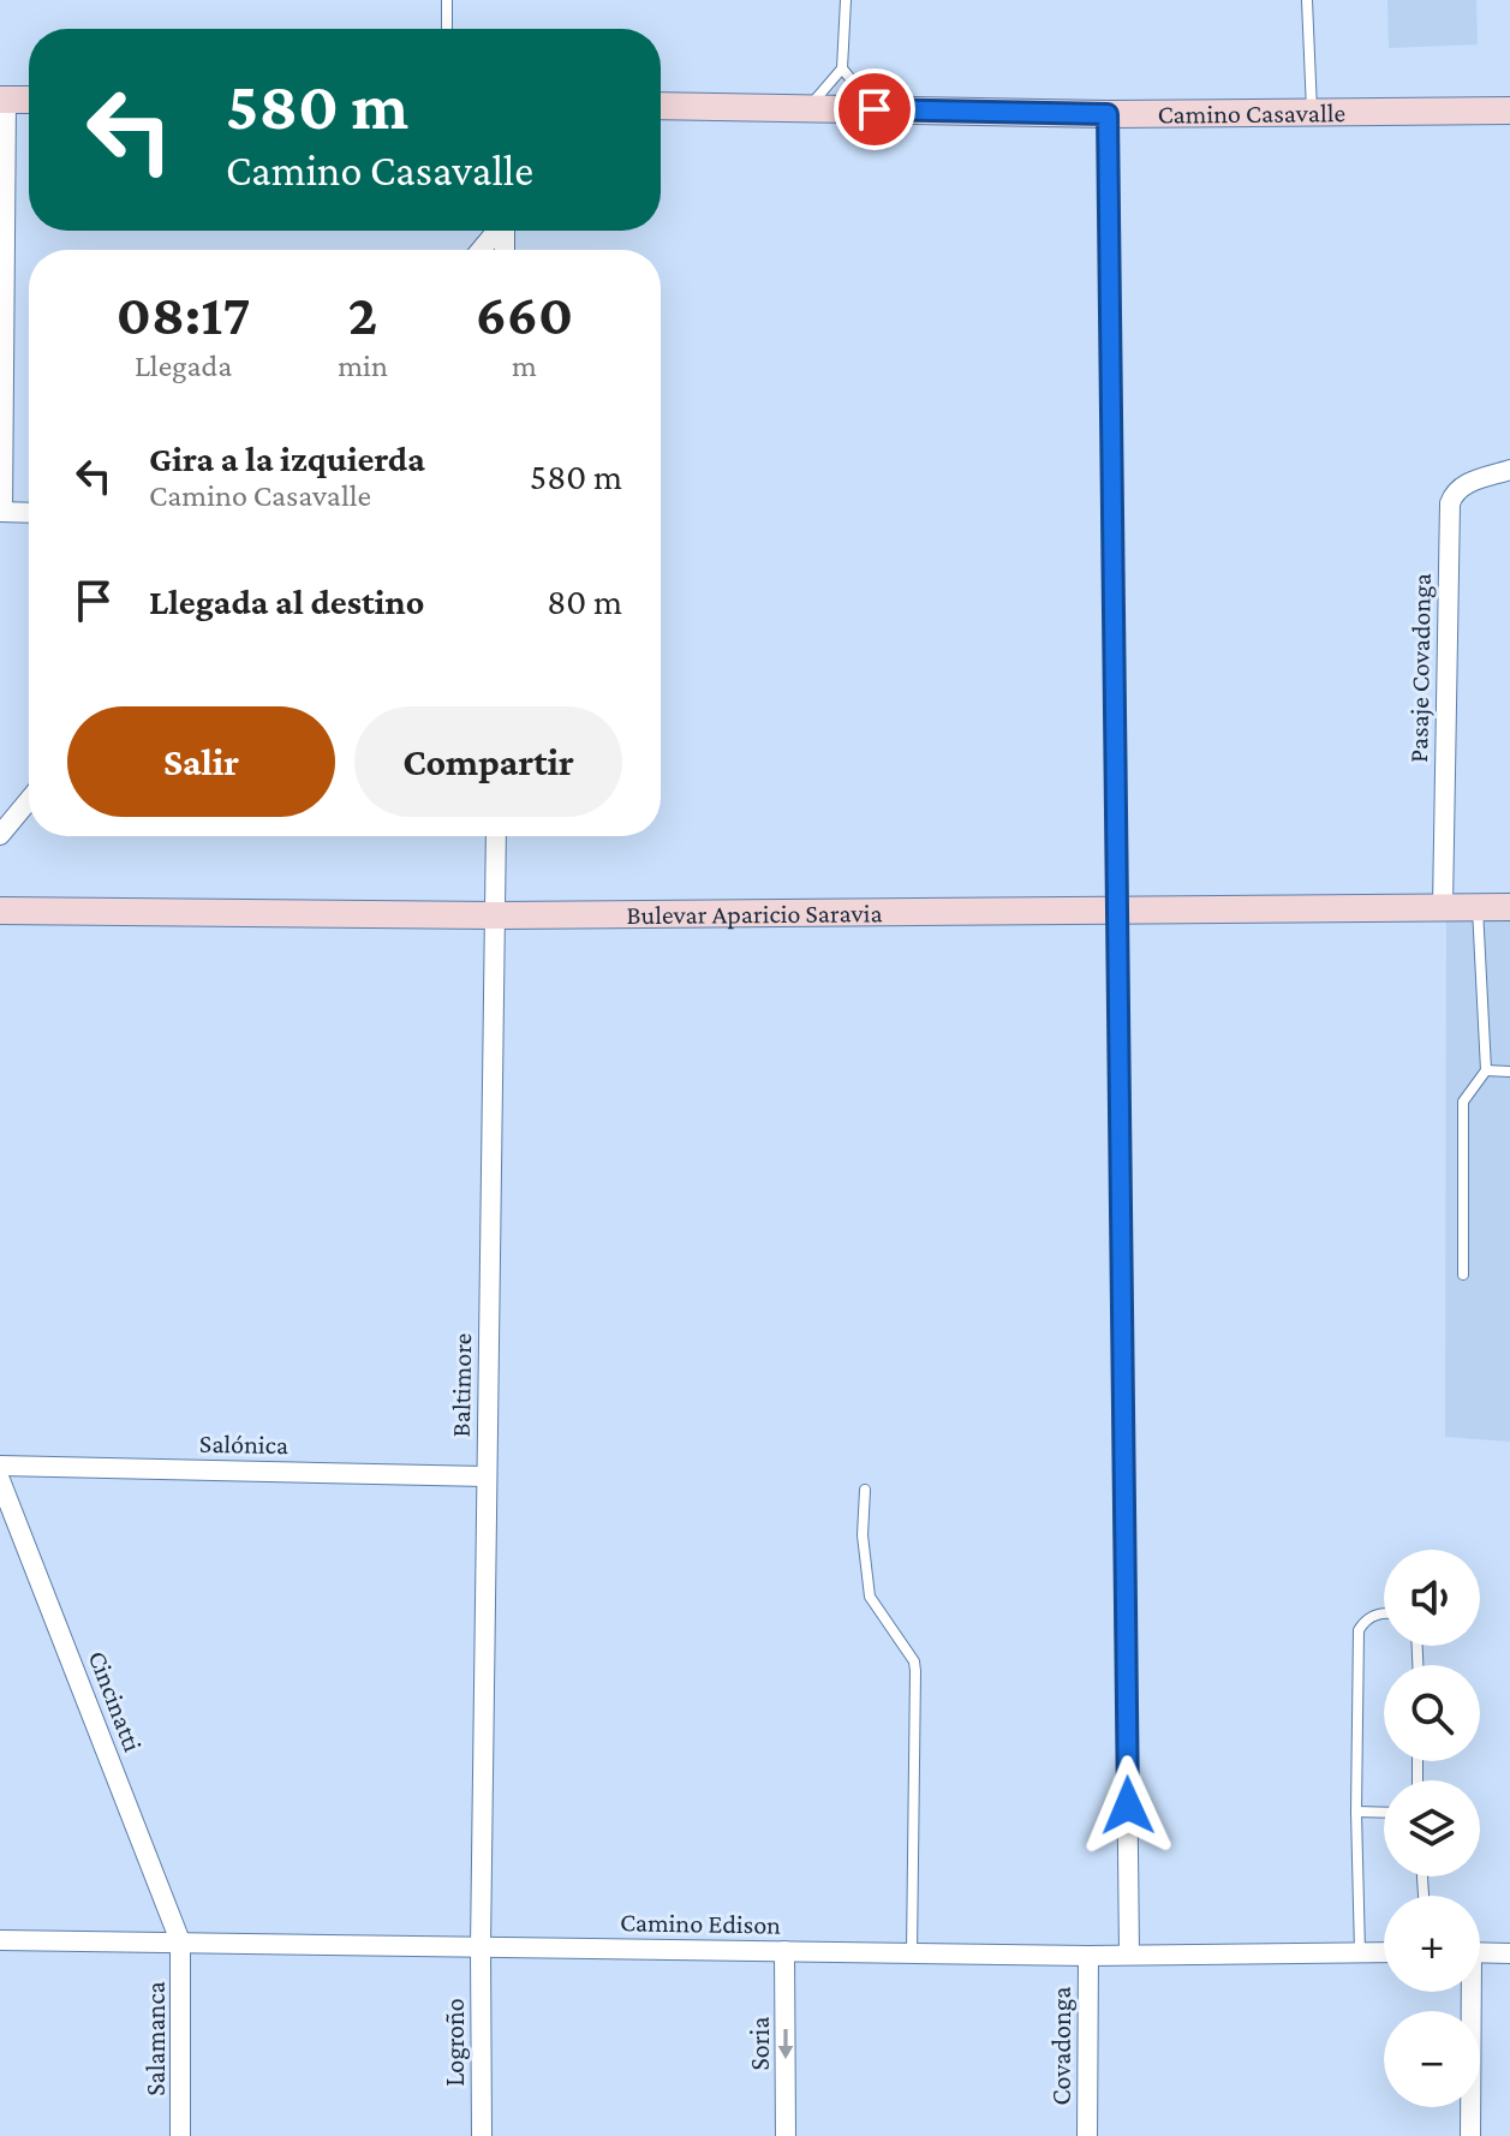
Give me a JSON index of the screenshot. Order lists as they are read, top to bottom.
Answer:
{
  "streets": {
    "street": [
      "Camino Casavalle",
      "Pasaje Covadonga",
      "Bulevar Aparicio Saravia",
      "Baltimore",
      "Salónica",
      "Cincinatti",
      "Camino Edison",
      "Salamanca",
      "Logroño",
      "Soria",
      "Covadonga"
    ]
  },
  "crossings": [
    ["Pasaje Covadonga", "Bulevar Aparicio Saravia"],
    ["Bulevar Aparicio Saravia", "Baltimore"],
    ["Baltimore", "Salónica"],
    ["Baltimore", "Camino Edison"],
    ["Baltimore", "Logroño"],
    ["Cincinatti", "Camino Edison"],
    ["Cincinatti", "Salamanca"],
    ["Camino Edison", "Salamanca"],
    ["Camino Edison", "Logroño"],
    ["Camino Edison", "Soria"],
    ["Camino Edison", "Covadonga"]
  ],
  "one_way": ["Soria"],
  "page": {
    "turn": ["580 m", "Camino Casavalle"],
    "eta": [
      "08:17",
      "Llegada",
      "2",
      "min",
      "660",
      "m"
    ],
    "list": [
      {
        "name": "Gira a la izquierda",
        "note": "Camino Casavalle",
        "value": "580 m"
      },
      {
        "name": "Llegada al destino",
        "value": "80 m"
      }
    ],
    "buttons": ["Salir", "Compartir"],
    "map_buttons": ["+", "−"]
  }
}
